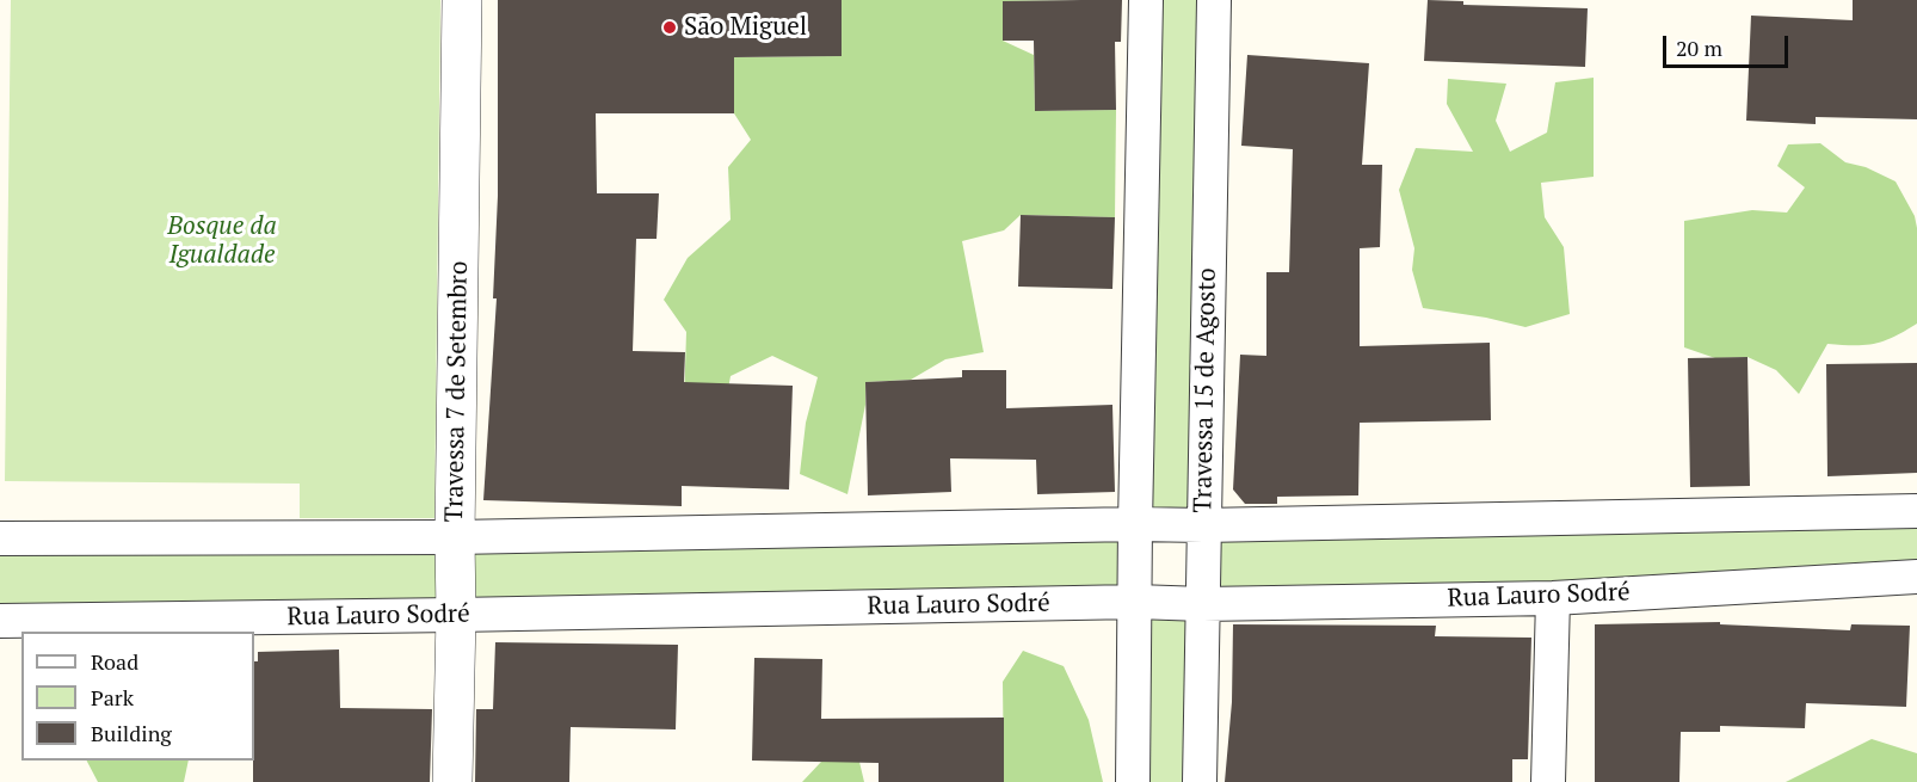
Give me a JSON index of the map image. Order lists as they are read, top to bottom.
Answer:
{
  "streets": {
    "street": ["Travessa 15 de Agosto", "Travessa 7 de Setembro", "Rua Lauro Sodré"]
  },
  "crossings": [
    ["Travessa 15 de Agosto", "Rua Lauro Sodré"],
    ["Travessa 7 de Setembro", "Rua Lauro Sodré"]
  ],
  "parks": ["Bosque da Igualdade"],
  "places": ["São Miguel"],
  "legend": ["Road", "Park", "Building"],
  "scale_bar": "20 m"
}
